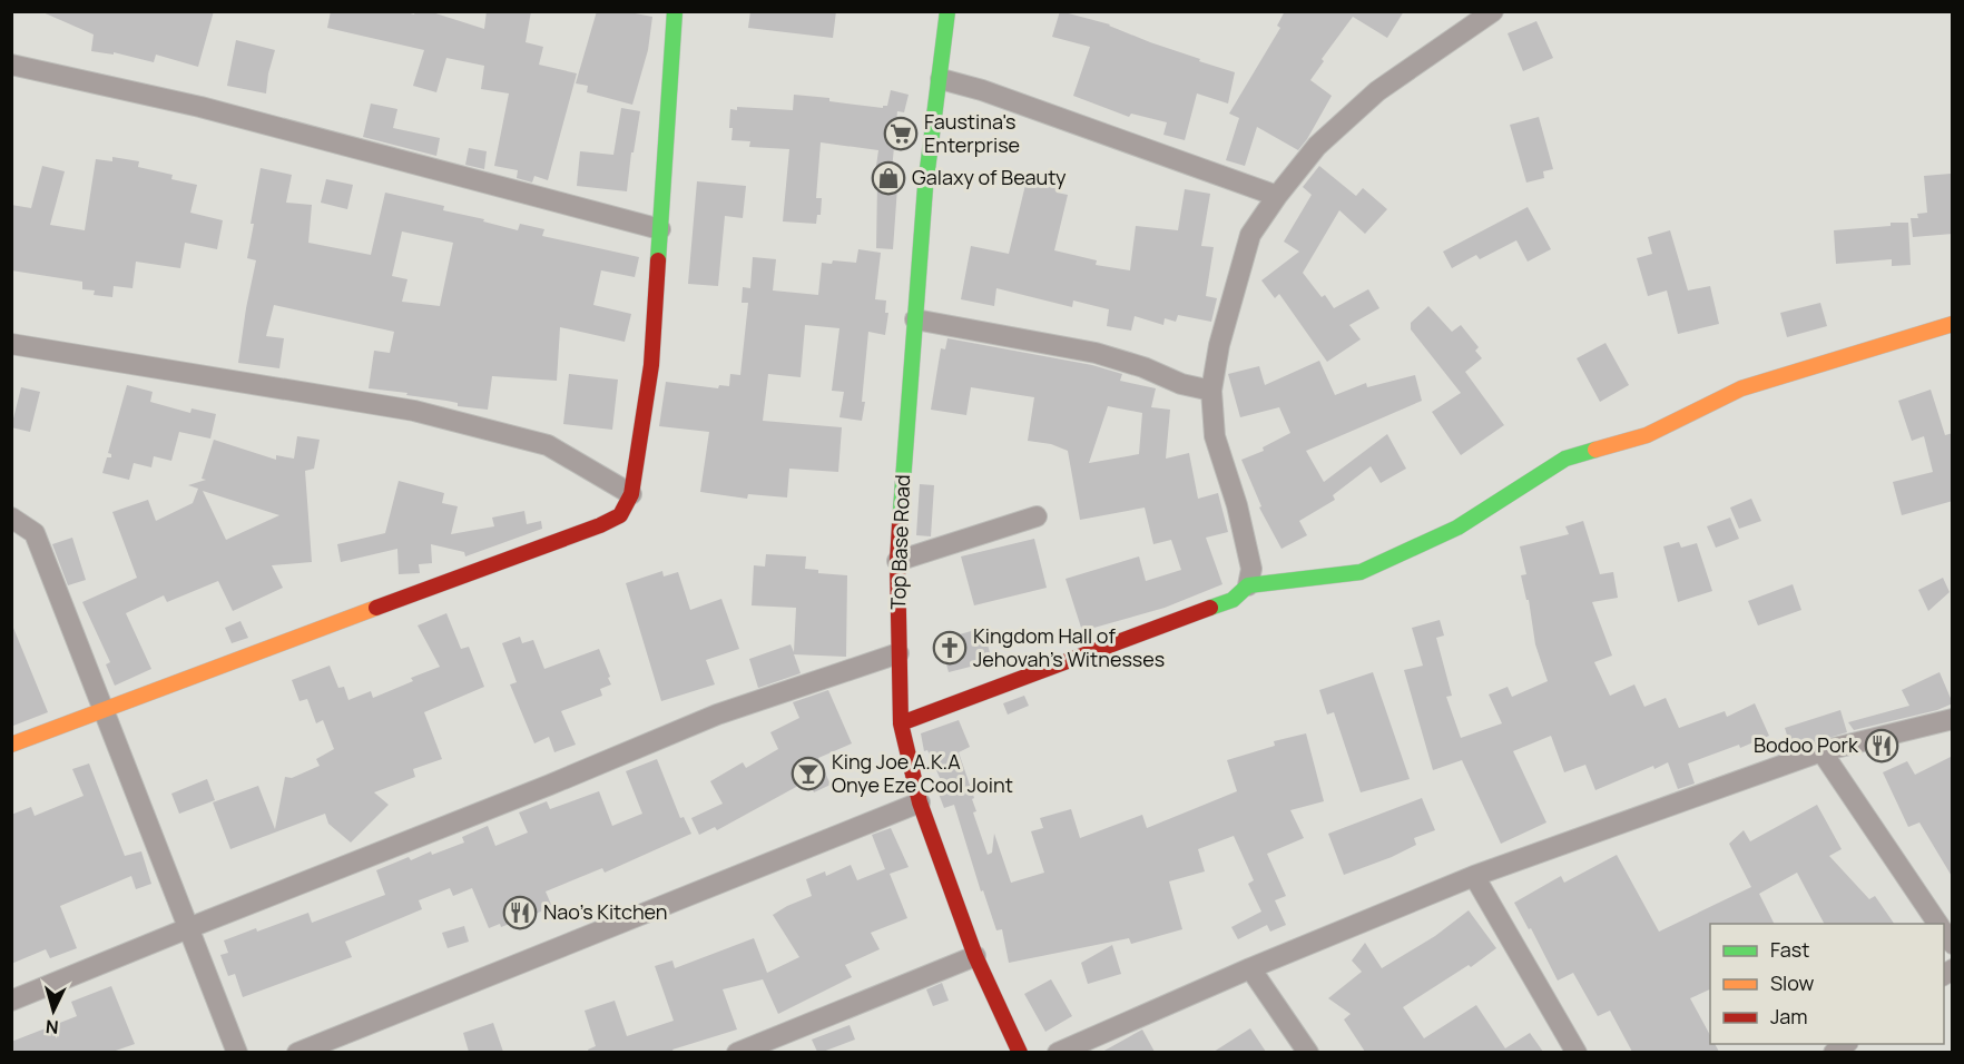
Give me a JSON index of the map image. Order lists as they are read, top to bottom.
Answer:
{
  "streets": {
    "street": ["Top Base Road"]
  },
  "places": {
    "supermarket": ["Faustina's Enterprise"],
    "shop": ["Galaxy of Beauty"],
    "church": ["Kingdom Hall of Jehovah's Witnesses"],
    "restaurant": ["Bodoo Pork", "Nao's Kitchen"],
    "bar": ["King Joe A.K.A Onye Eze Cool Joint"]
  },
  "legend": ["Fast", "Slow", "Jam"],
  "north": "bottom"
}
